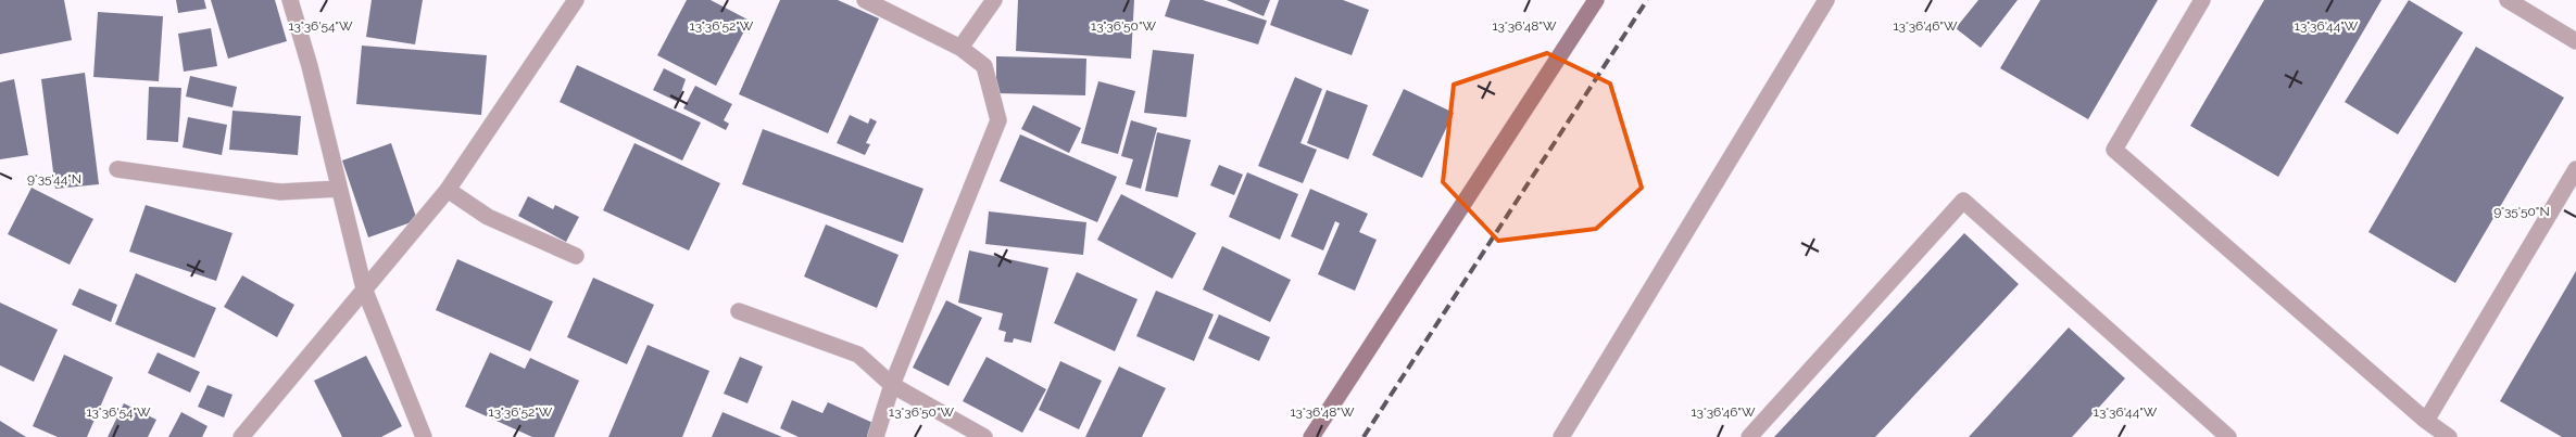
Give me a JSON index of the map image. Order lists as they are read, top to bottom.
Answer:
{
  "coordinates": [
    "13°36'48\"W",
    "13°36'54\"W",
    "13°36'52\"W",
    "13°36'50\"W",
    "13°36'46\"W",
    "13°36'44\"W",
    "9°35'44\"N",
    "9°35'50\"N"
  ]
}
